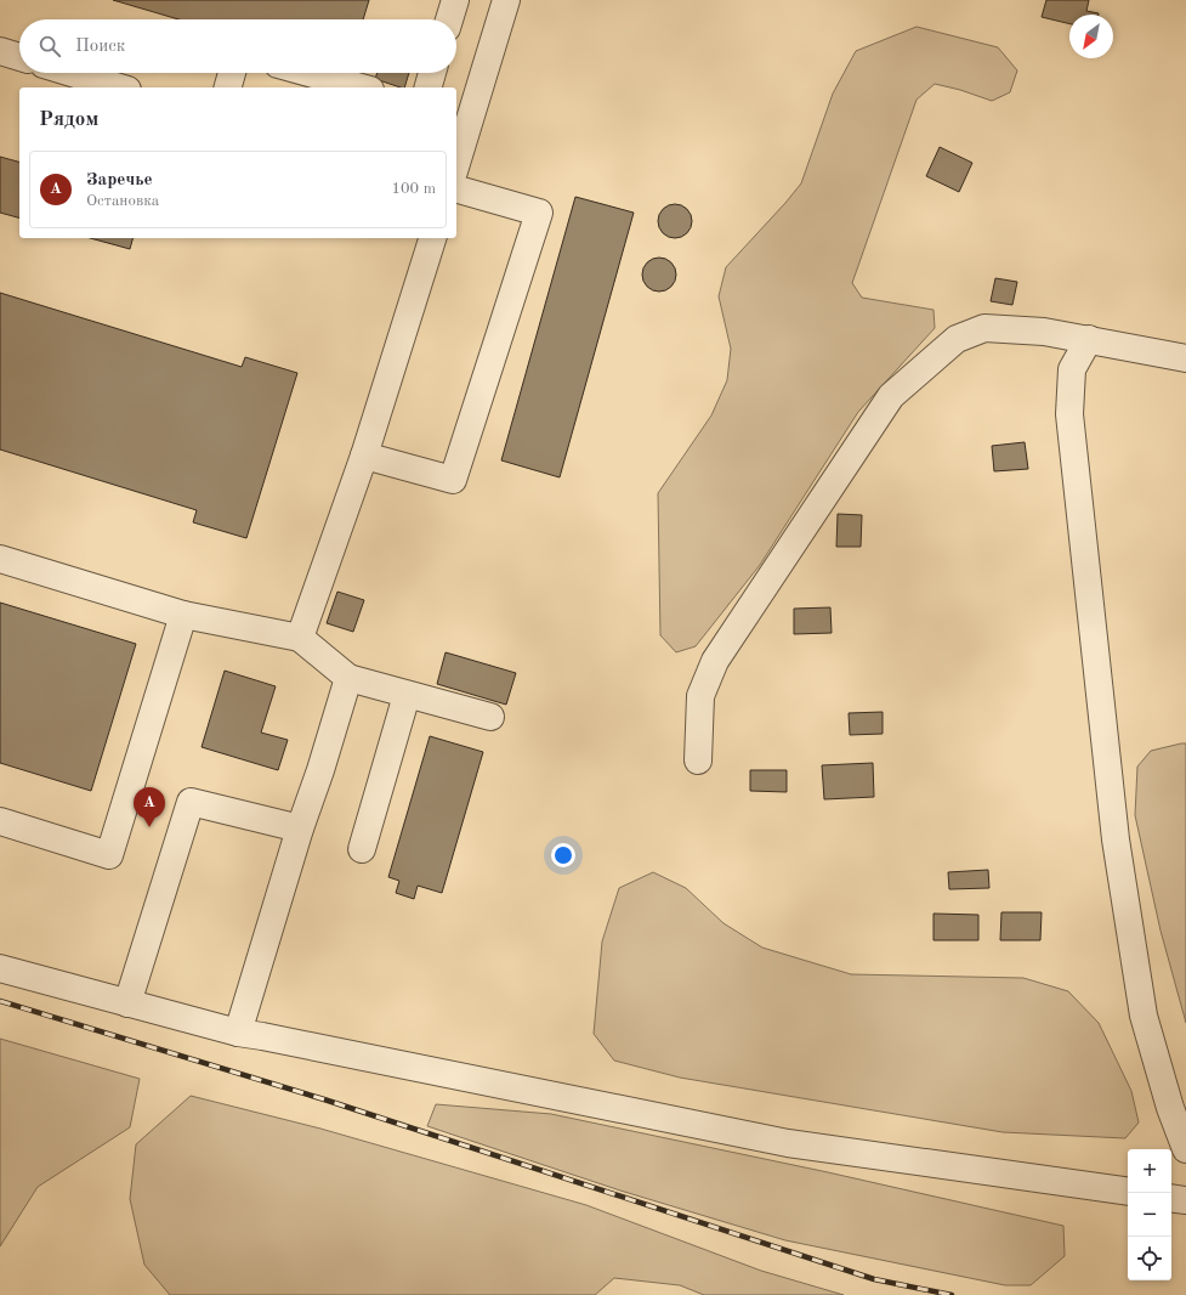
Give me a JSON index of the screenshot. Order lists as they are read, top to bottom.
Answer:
{
  "north": "bottom left",
  "page": {
    "search": "Поиск",
    "heading": "Рядом",
    "list": [
      {
        "mark": "A",
        "name": "Заречье",
        "note": "Остановка",
        "value": "100 m"
      }
    ],
    "pins": "A",
    "map_buttons": ["+", "−"]
  }
}
